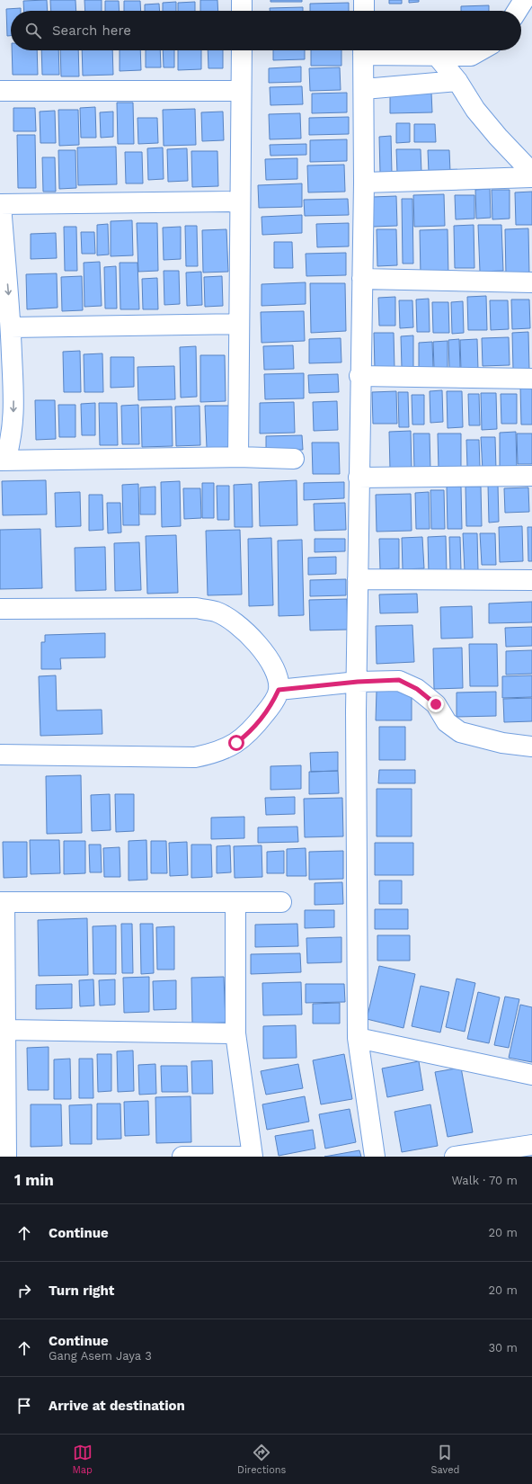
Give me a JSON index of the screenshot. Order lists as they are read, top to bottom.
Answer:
{
  "page": {
    "search": "Search here",
    "heading": ["1 min", "Walk · 70 m"],
    "list": [
      ["Continue", "20 m"],
      ["Turn right", "20 m"],
      ["Continue", "Gang Asem Jaya 3", "30 m"],
      "Arrive at destination"
    ],
    "nav": ["Map", "Directions", "Saved"]
  }
}
